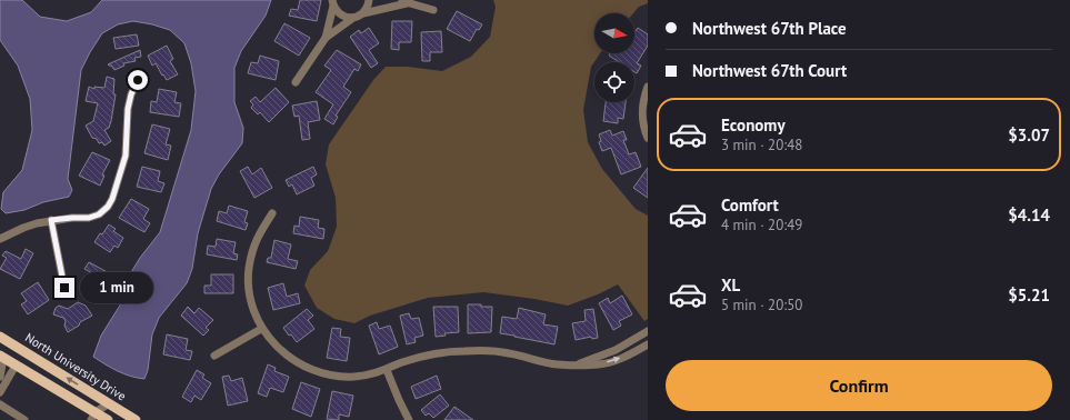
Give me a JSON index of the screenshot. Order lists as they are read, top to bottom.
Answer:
{
  "streets": {
    "main road": ["North University Drive"]
  },
  "north": "right",
  "page": {
    "banner": ["Northwest 67th Place", "Northwest 67th Court"],
    "list": [
      {
        "name": "Economy",
        "note": "3 min · 20:48",
        "value": "$3.07"
      },
      {
        "name": "Comfort",
        "note": "4 min · 20:49",
        "value": "$4.14"
      },
      {
        "name": "XL",
        "note": "5 min · 20:50",
        "value": "$5.21"
      }
    ],
    "bubble": "1 min",
    "buttons": "Confirm"
  }
}
